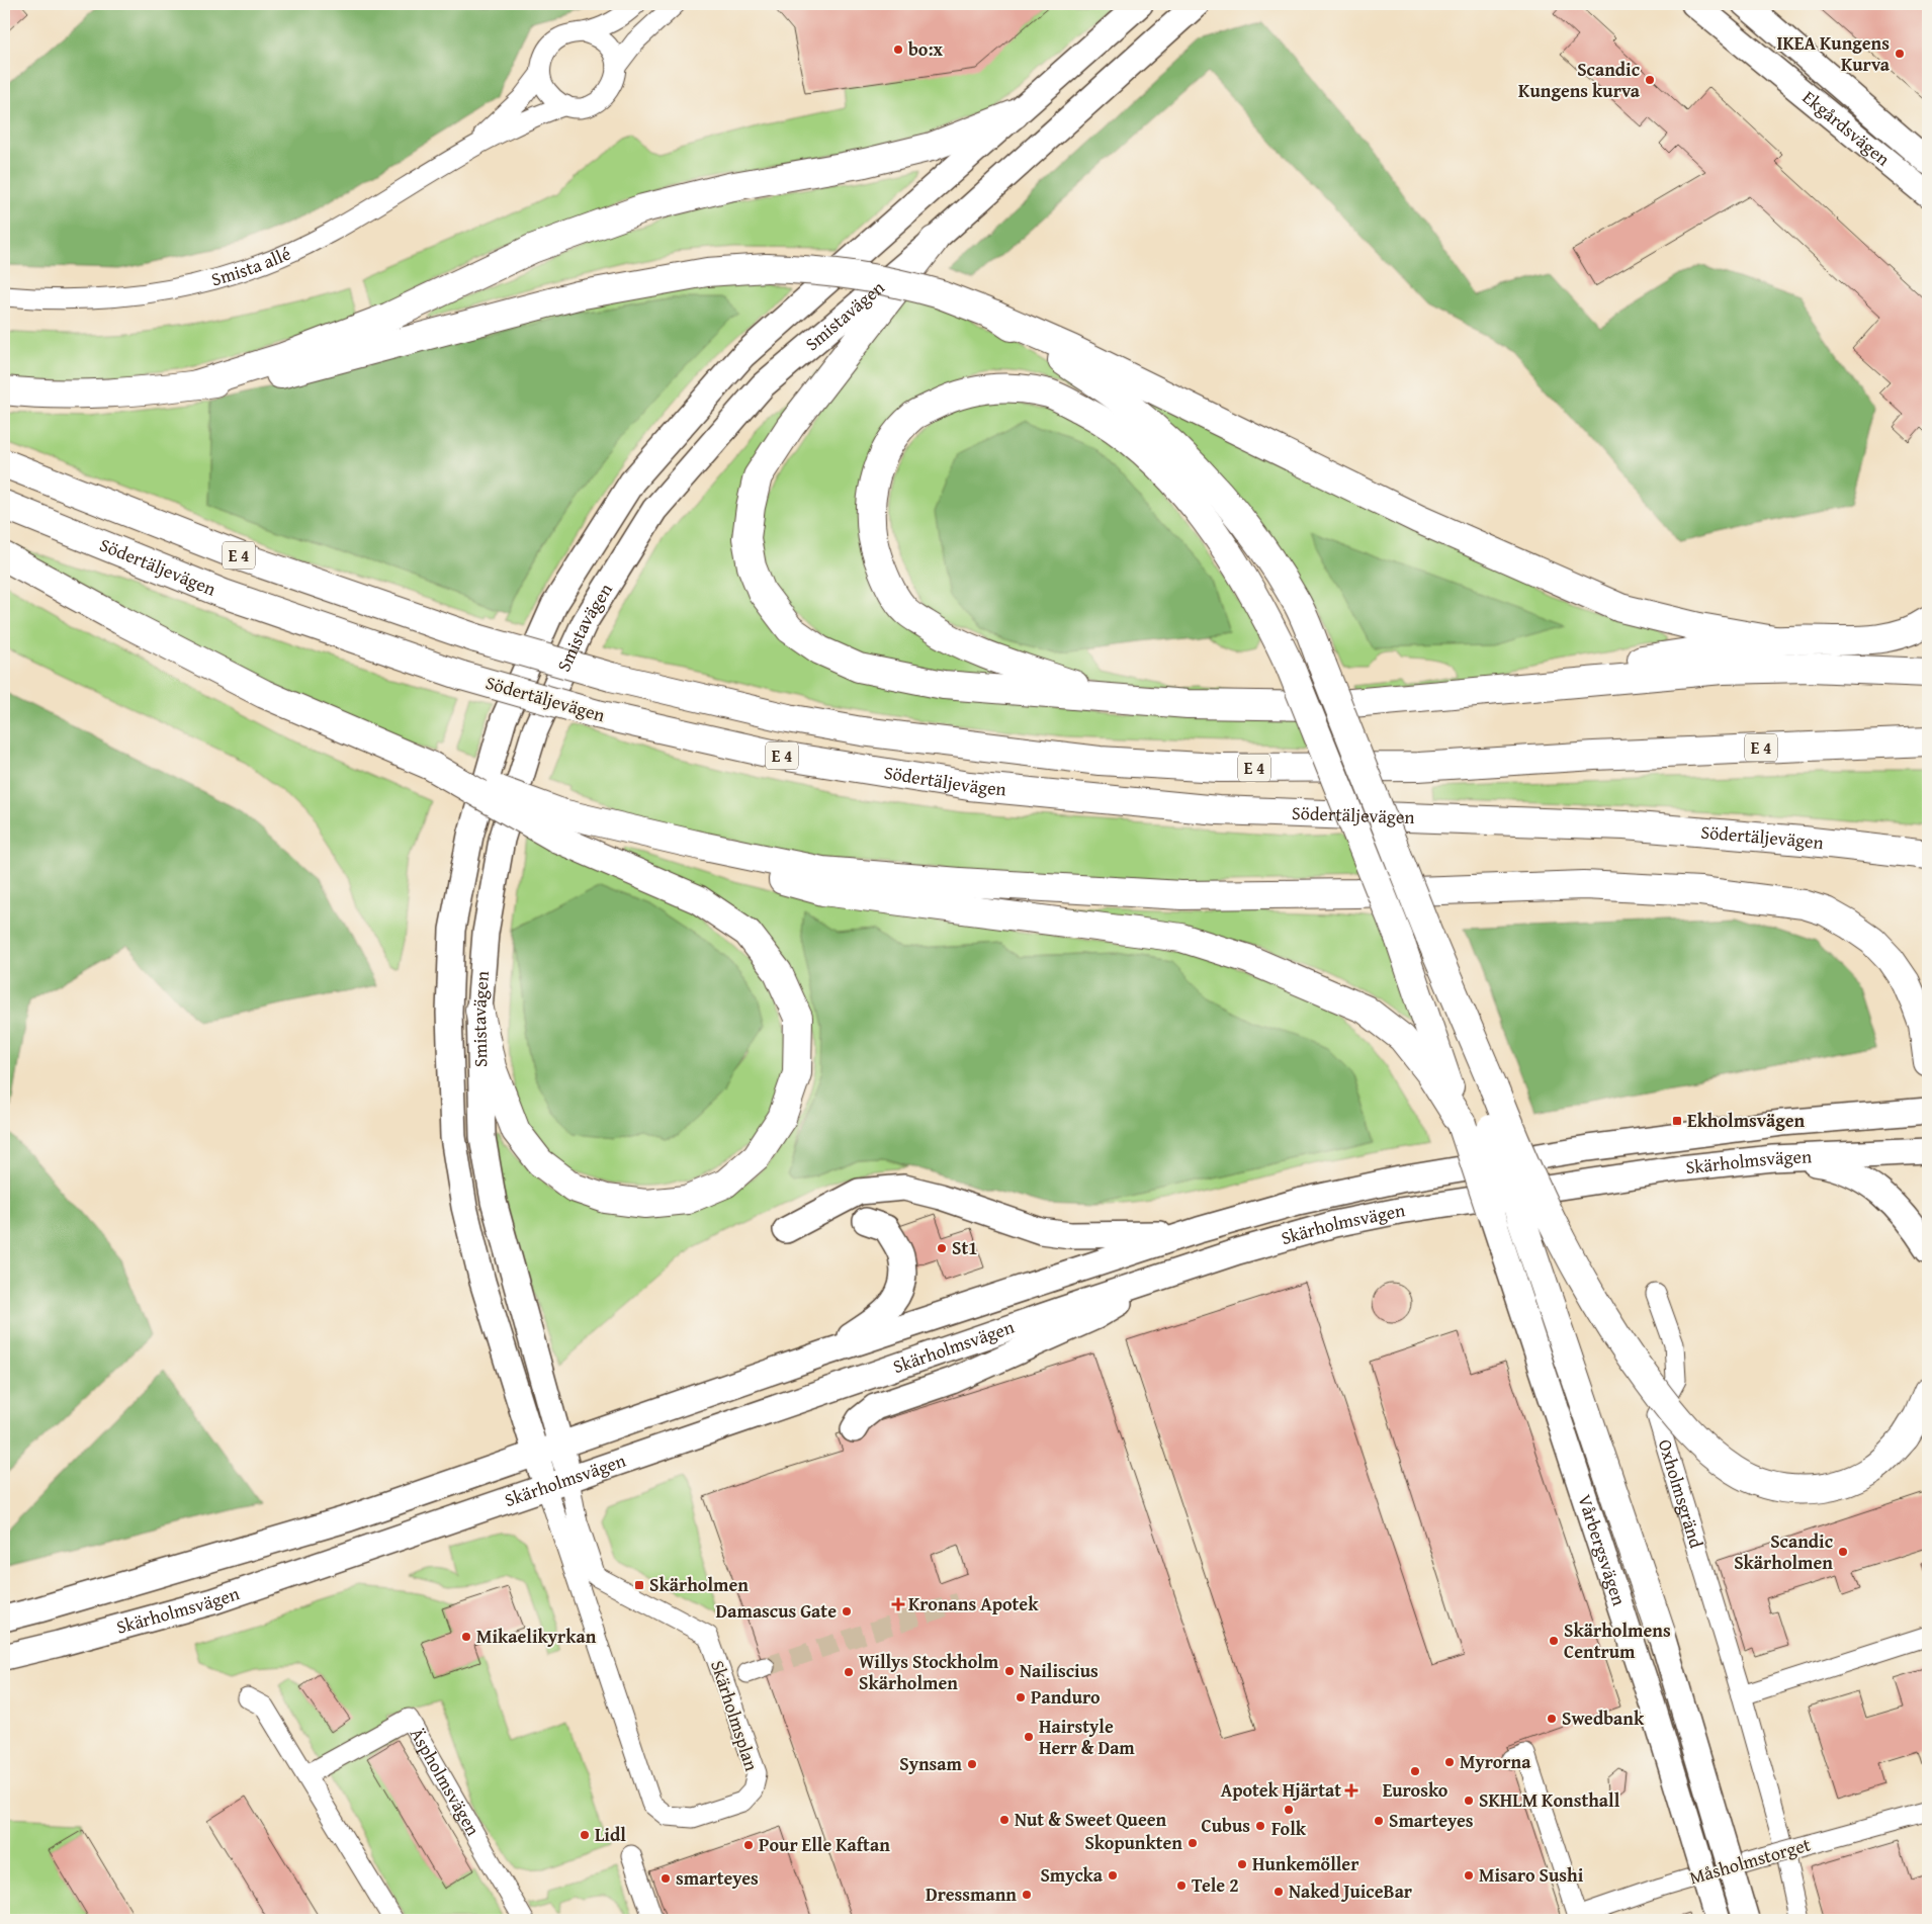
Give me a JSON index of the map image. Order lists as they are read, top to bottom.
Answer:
{
  "streets": {
    "highway": ["E 4", "Södertäljevägen"],
    "main road": [
      "Ekgårdsvägen",
      "Smistavägen",
      "Skärholmsvägen",
      "Vårbergsvägen"
    ],
    "street": [
      "Smista allé",
      "Oxholmsgränd",
      "Skärholmsplan",
      "Äspholmsvägen",
      "Måsholmstorget"
    ]
  },
  "crossings": [
    ["Smistavägen", "Skärholmsvägen"],
    ["Smistavägen", "Skärholmsplan"],
    ["Skärholmsvägen", "Skärholmsplan"]
  ],
  "places": {
    "other": [
      "bo:x",
      "IKEA Kungens Kurva",
      "Scandic Kungens kurva",
      "St1",
      "Scandic Skärholmen",
      "Damascus Gate",
      "Mikaelikyrkan",
      "Skärholmens Centrum",
      "Nailiscius",
      "Willys Stockholm Skärholmen",
      "Panduro",
      "Swedbank",
      "Hairstyle Herr & Dam",
      "Myrorna",
      "Synsam",
      "Eurosko",
      "SKHLM Konsthall",
      "Folk",
      "Nut & Sweet Queen",
      "Smarteyes",
      "Cubus",
      "Lidl",
      "Skopunkten",
      "Pour Elle Kaftan",
      "Hunkemöller",
      "Smycka",
      "Misaro Sushi",
      "smarteyes",
      "Tele 2",
      "Naked JuiceBar",
      "Dressmann"
    ],
    "transit": ["Ekholmsvägen", "Skärholmen"],
    "health": ["Kronans Apotek", "Apotek Hjärtat"]
  }
}
